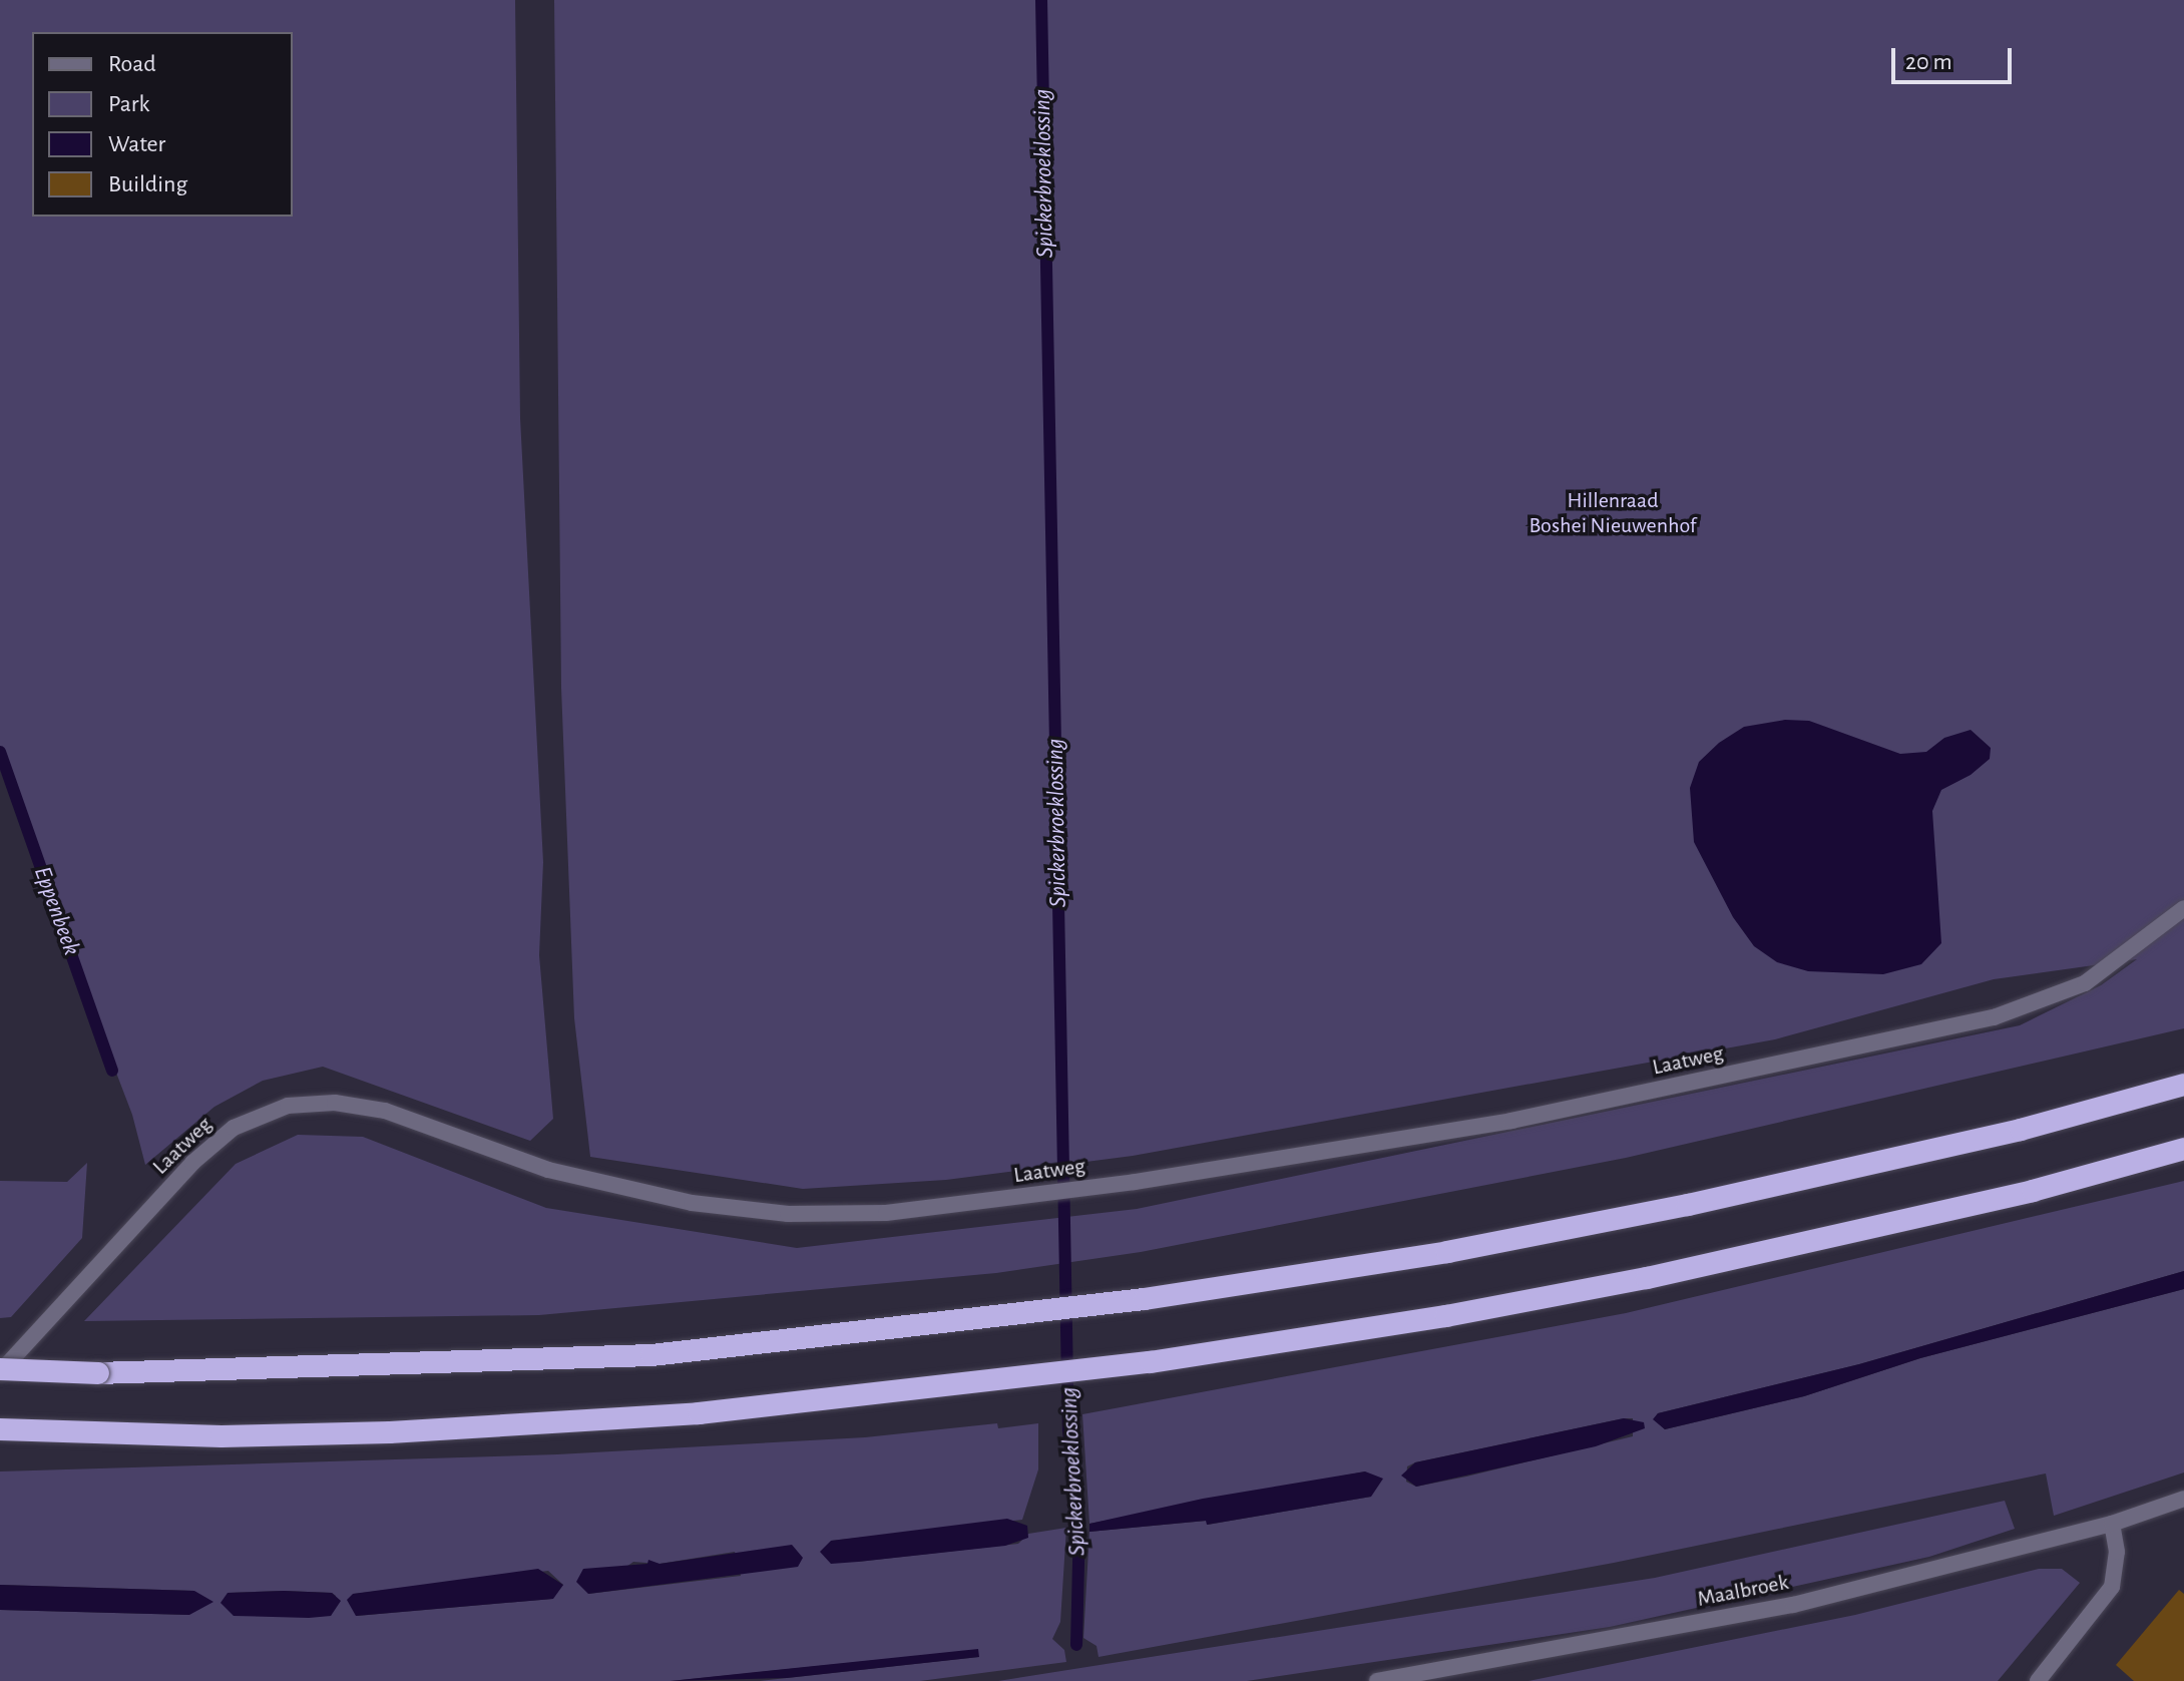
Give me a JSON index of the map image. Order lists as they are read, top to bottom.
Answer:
{
  "streets": {
    "street": ["Laatweg", "Maalbroek"]
  },
  "water": ["Spickerbroeklossing", "Eppenbeek"],
  "parks": ["Hillenraad Boshei Nieuwenhof"],
  "legend": [
    "Road",
    "Park",
    "Water",
    "Building"
  ],
  "scale_bar": "20 m"
}
